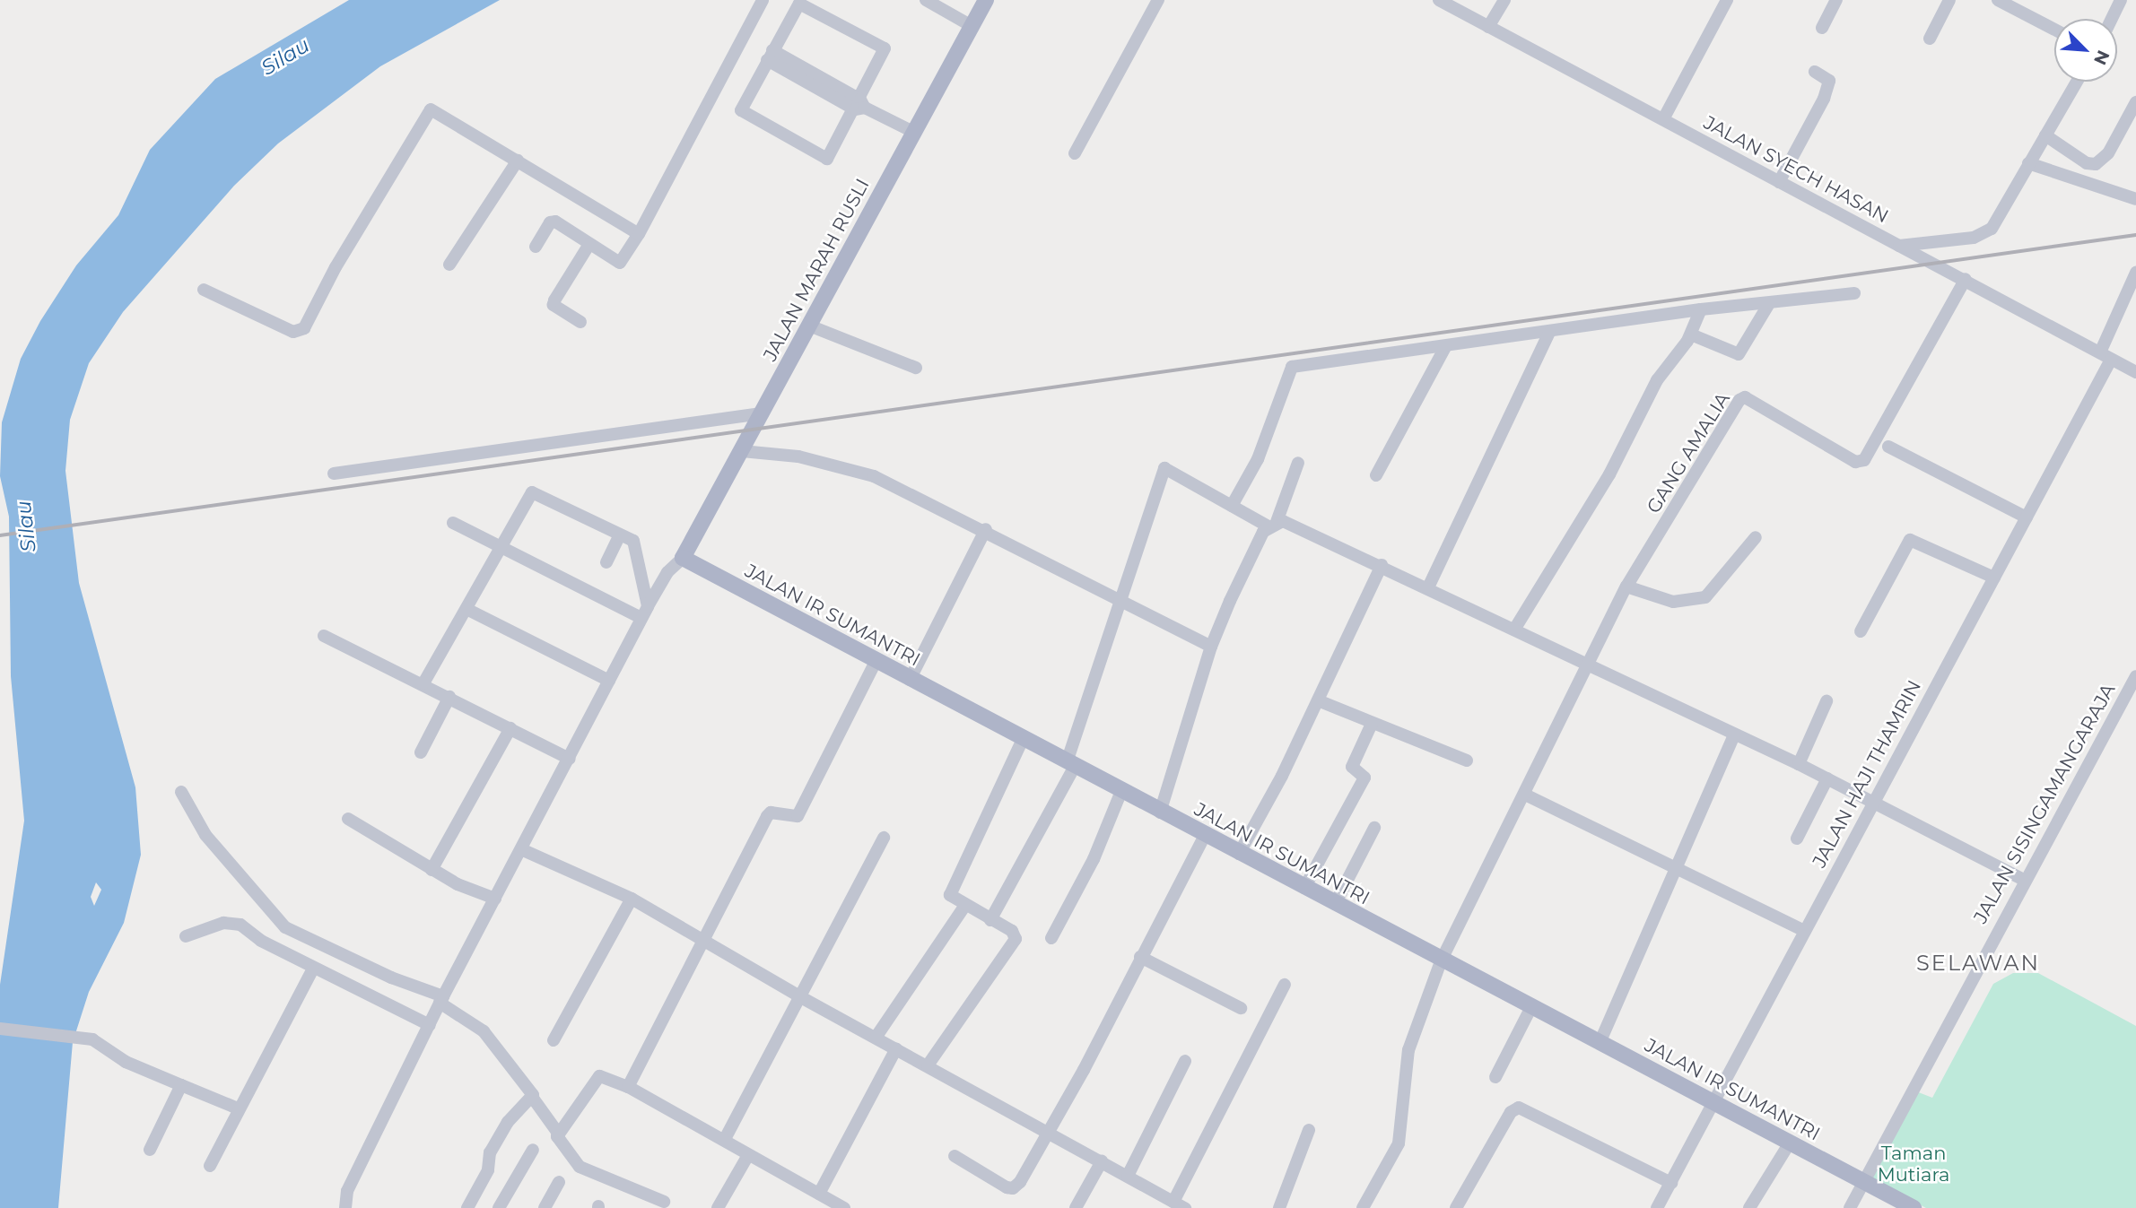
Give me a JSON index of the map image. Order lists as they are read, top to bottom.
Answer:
{
  "streets": {
    "main road": ["JALAN MARAH RUSLI", "JALAN IR SUMANTRI"],
    "street": [
      "JALAN SYECH HASAN",
      "GANG AMALIA",
      "JALAN HAJI THAMRIN",
      "JALAN SISINGAMANGARAJA"
    ]
  },
  "crossings": [
    ["JALAN SYECH HASAN", "GANG AMALIA"],
    ["JALAN SYECH HASAN", "JALAN HAJI THAMRIN"],
    ["JALAN MARAH RUSLI", "JALAN IR SUMANTRI"],
    ["GANG AMALIA", "JALAN IR SUMANTRI"],
    ["JALAN IR SUMANTRI", "JALAN HAJI THAMRIN"],
    ["JALAN IR SUMANTRI", "JALAN SISINGAMANGARAJA"]
  ],
  "districts": ["SELAWAN"],
  "water": ["Silau"],
  "parks": ["Taman Mutiara"],
  "north": "bottom right"
}
